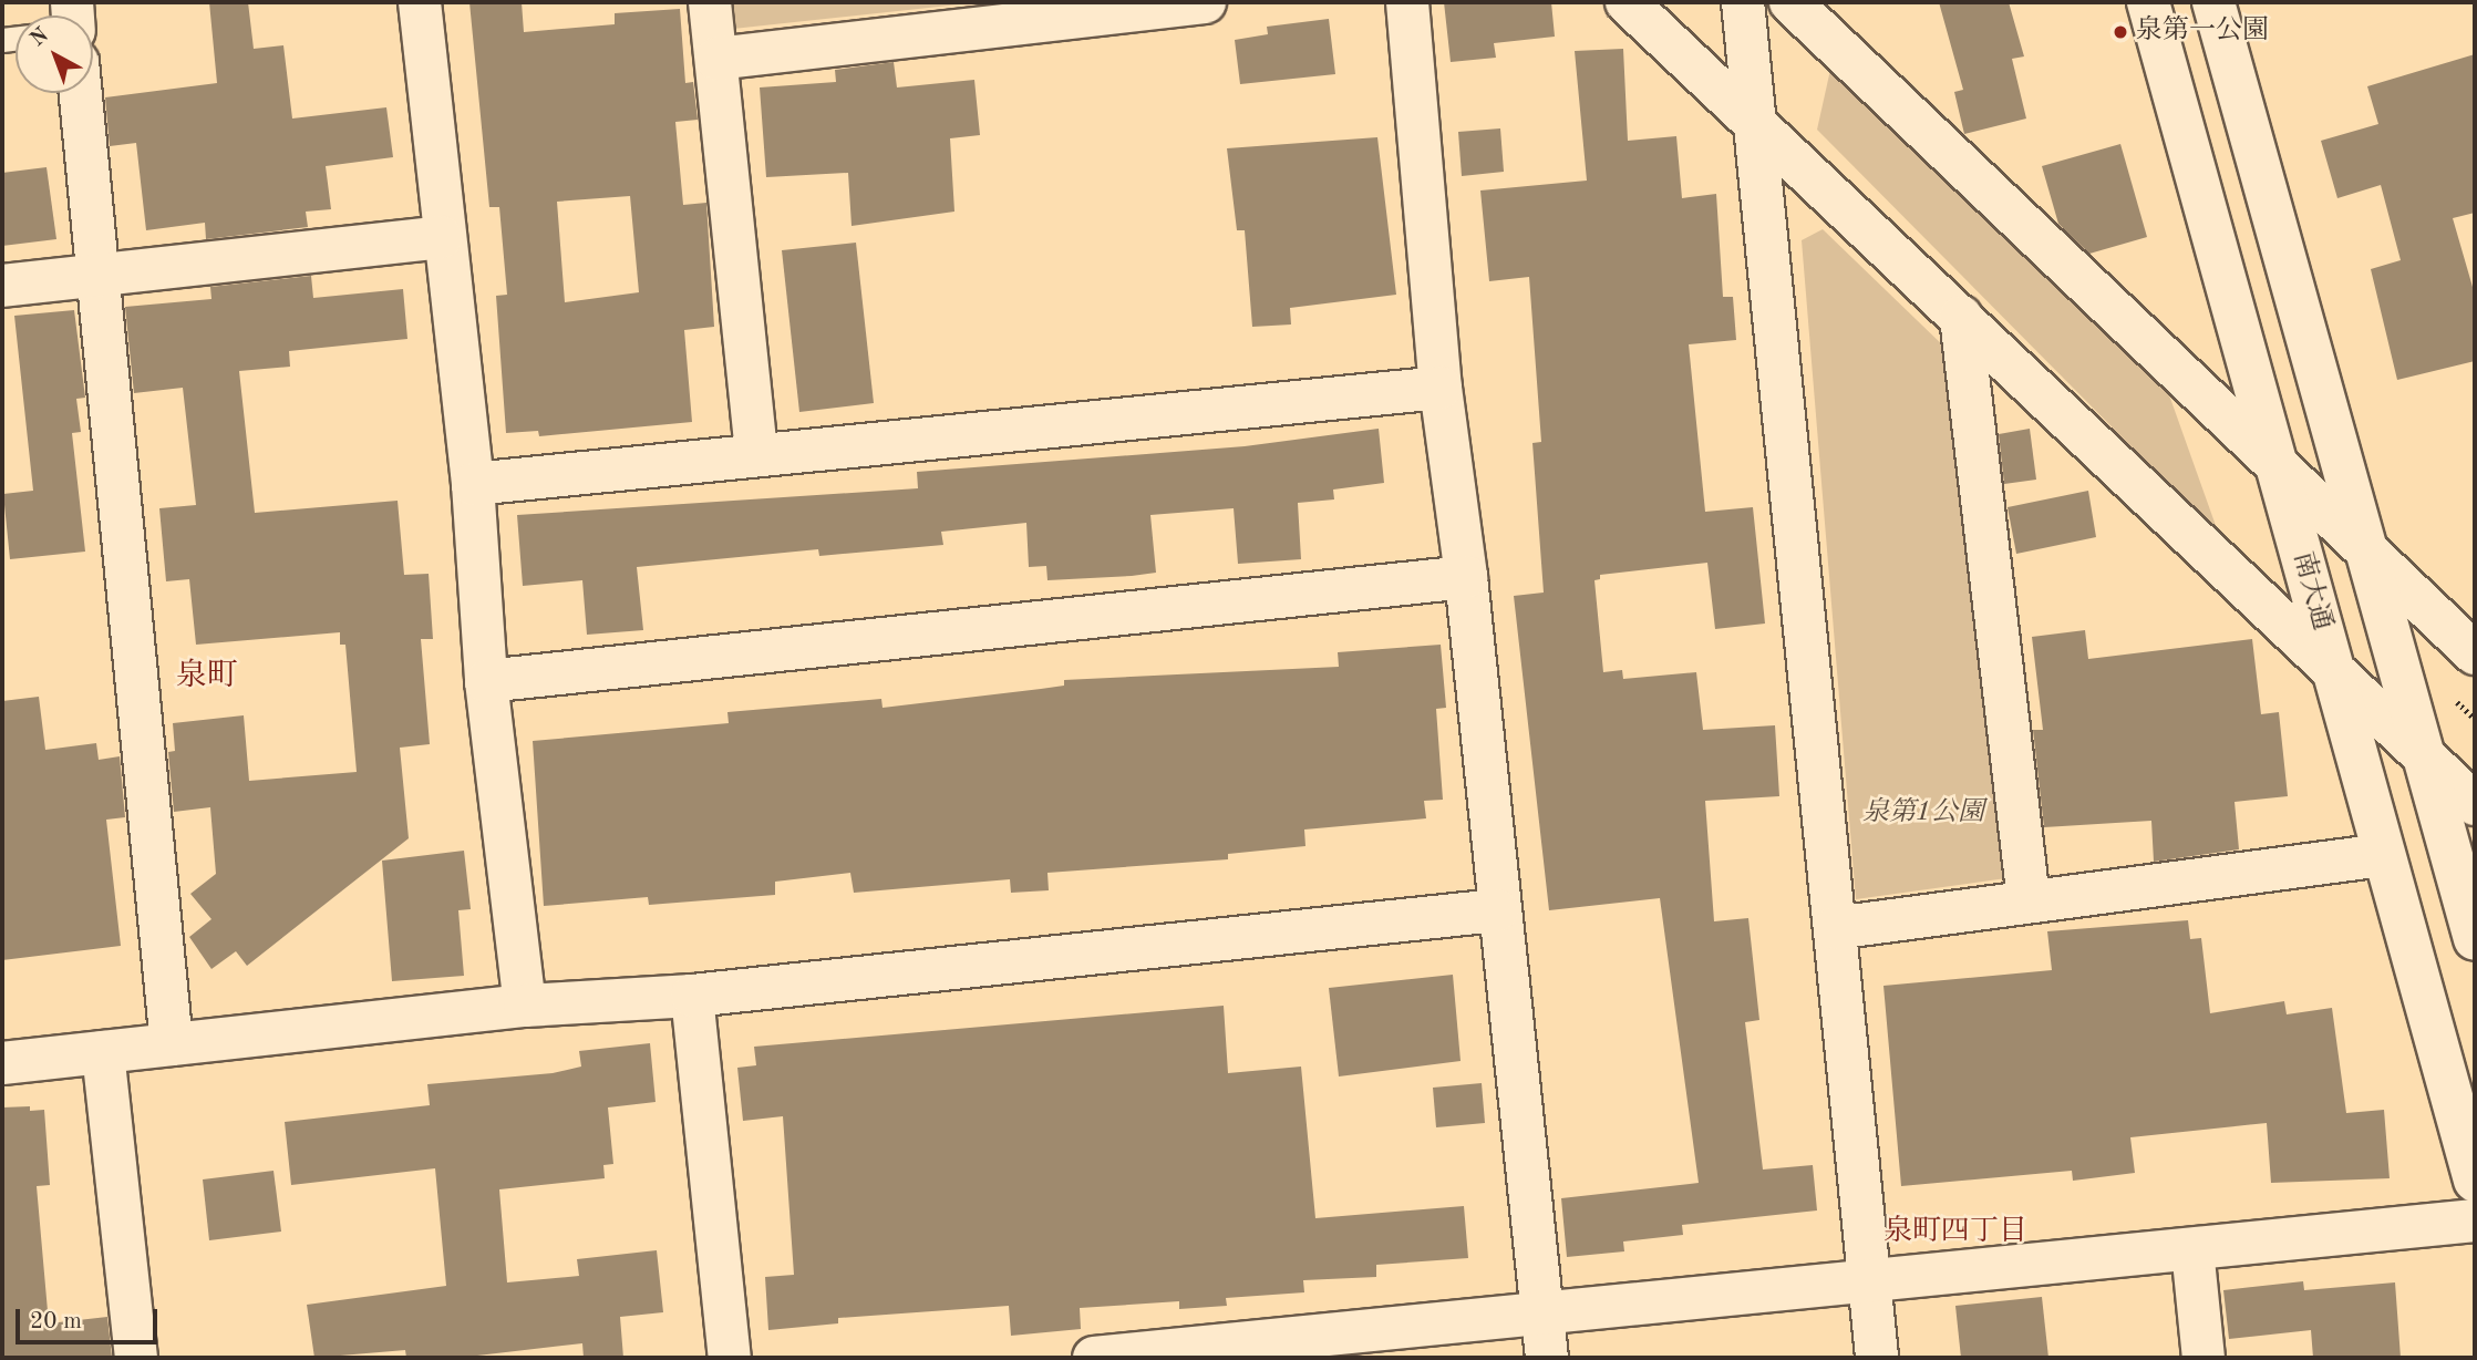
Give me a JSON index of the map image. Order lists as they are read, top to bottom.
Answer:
{
  "streets": {
    "street": ["南大通"]
  },
  "districts": ["泉町", "泉町四丁目"],
  "parks": ["泉第1公園"],
  "places": ["泉第一公園"],
  "scale_bar": "20 m",
  "north": "top left"
}
